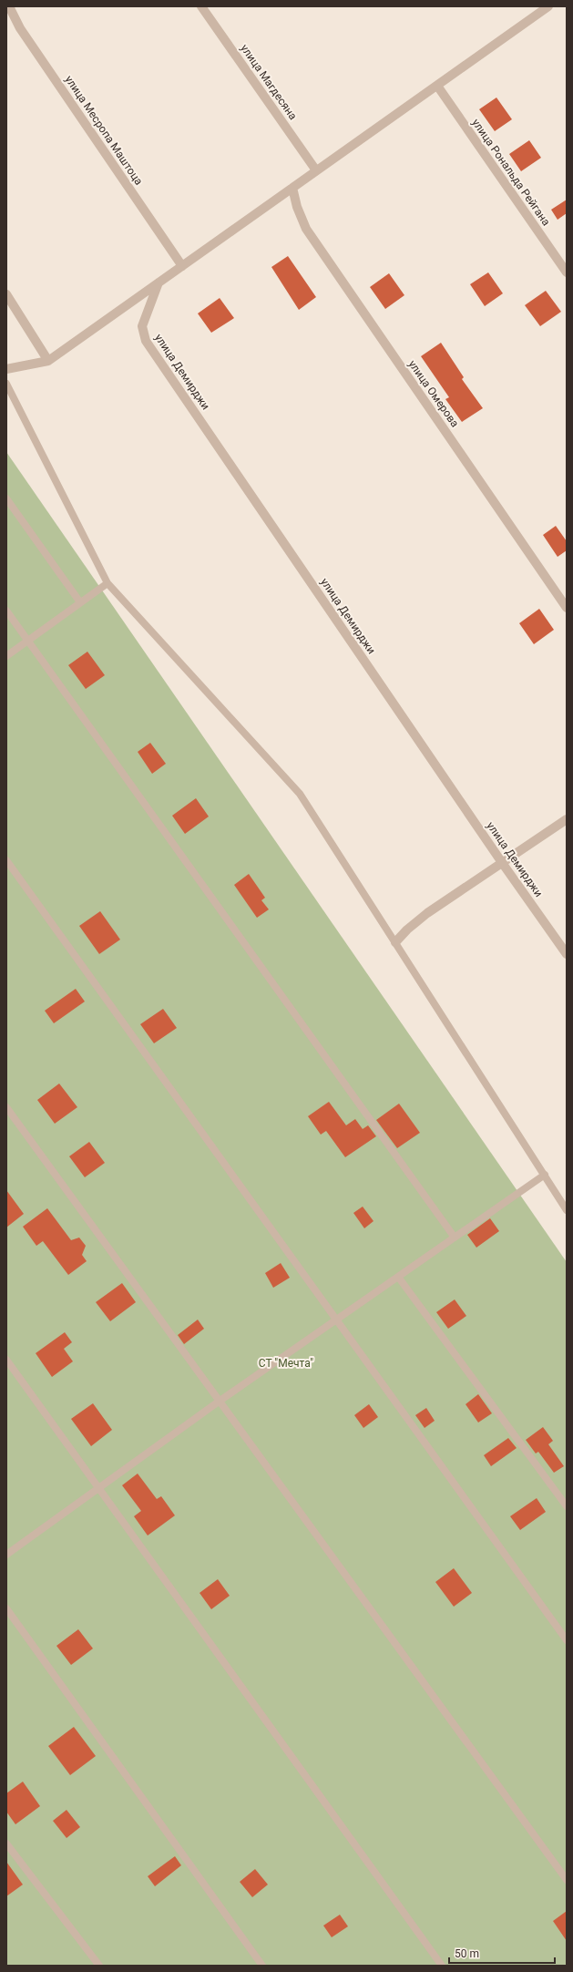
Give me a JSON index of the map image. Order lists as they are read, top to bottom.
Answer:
{
  "streets": {
    "street": [
      "улица Магдесяна",
      "улица Месропа Маштоца",
      "улица Рональда Рейгана",
      "улица Демирджи",
      "улица Омерова"
    ]
  },
  "parks": ["СТ \"Мечта\""],
  "scale_bar": "50 m"
}
